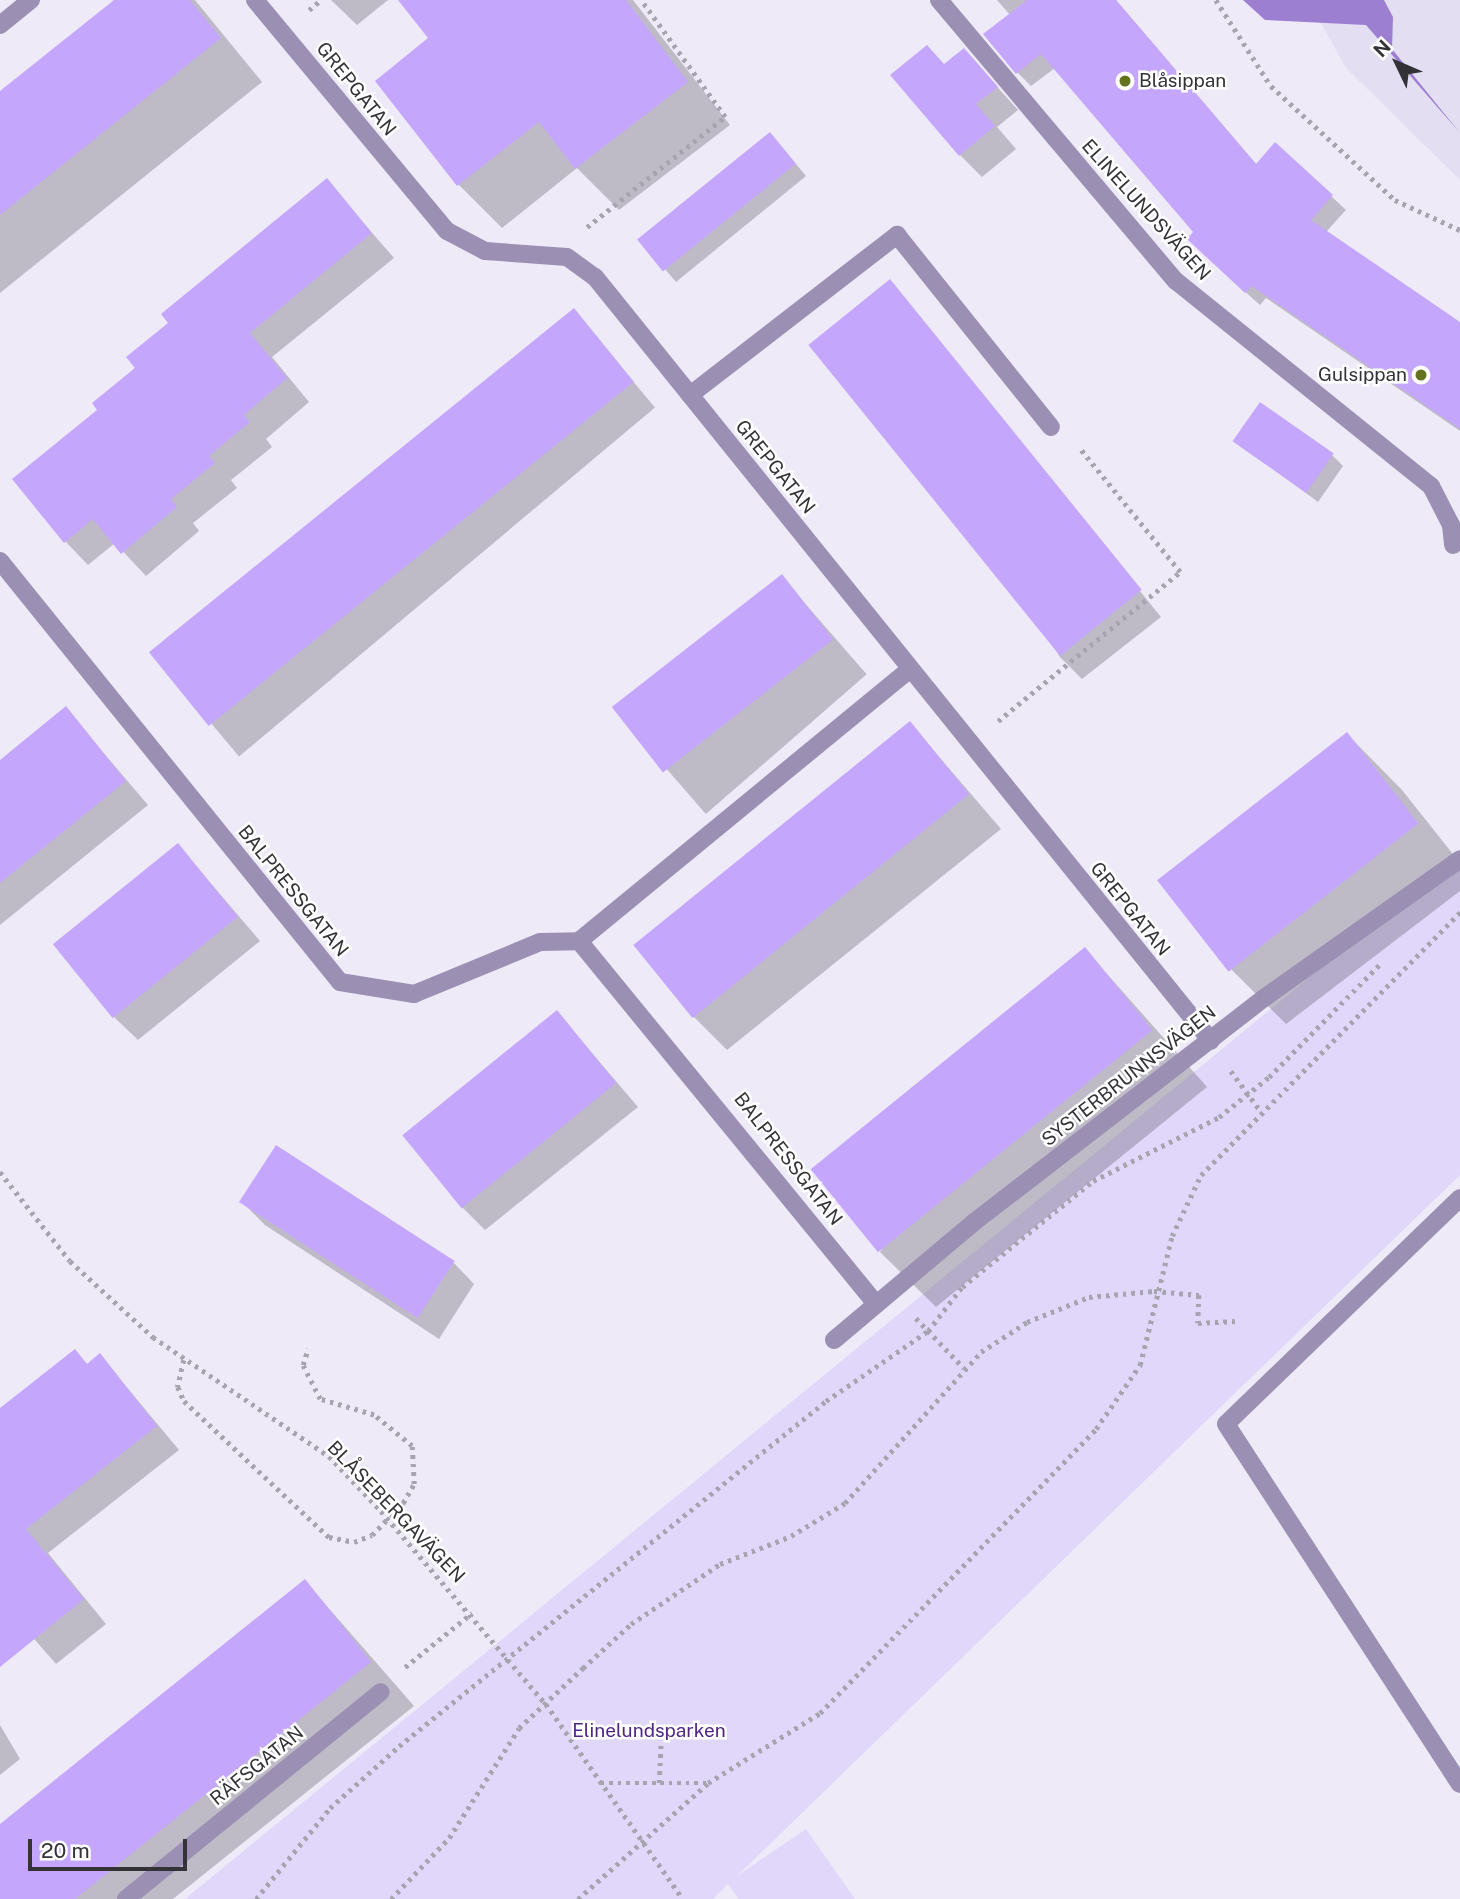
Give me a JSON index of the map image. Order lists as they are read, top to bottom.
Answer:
{
  "streets": {
    "street": [
      "GREPGATAN",
      "ELINELUNDSVÄGEN",
      "BALPRESSGATAN",
      "SYSTERBRUNNSVÄGEN",
      "RÄFSGATAN"
    ],
    "path": ["BLÅSEBERGAVÄGEN"]
  },
  "crossings": [
    ["GREPGATAN", "SYSTERBRUNNSVÄGEN"],
    ["BALPRESSGATAN", "SYSTERBRUNNSVÄGEN"]
  ],
  "parks": ["Elinelundsparken"],
  "places": ["Blåsippan", "Gulsippan"],
  "scale_bar": "20 m",
  "north": "top left"
}
